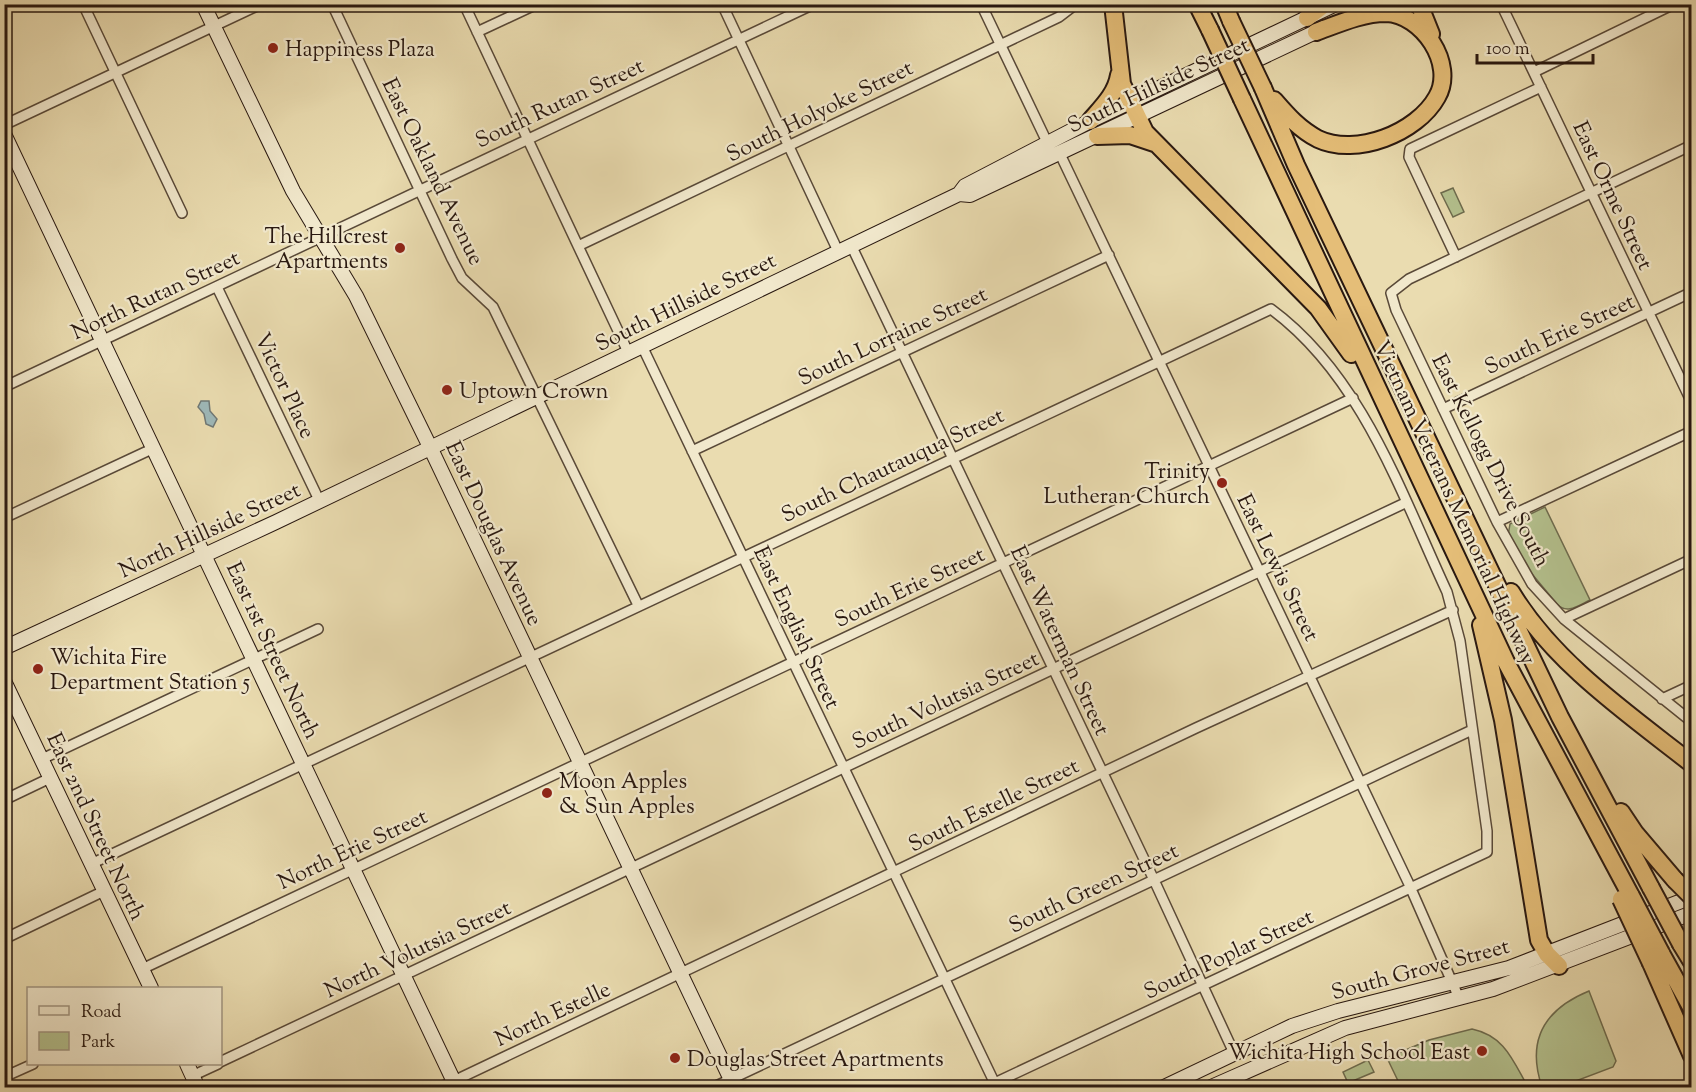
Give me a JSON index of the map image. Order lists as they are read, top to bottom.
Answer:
{
  "streets": {
    "highway": ["Vietnam Veterans Memorial Highway"],
    "main road": [
      "South Hillside Street",
      "North Hillside Street",
      "East Douglas Avenue",
      "East 1st Street North",
      "East 2nd Street North",
      "South Grove Street"
    ],
    "street": [
      "South Rutan Street",
      "South Holyoke Street",
      "East Oakland Avenue",
      "East Orme Street",
      "North Rutan Street",
      "South Erie Street",
      "South Lorraine Street",
      "Victor Place",
      "East Kellogg Drive South",
      "South Chautauqua Street",
      "East Lewis Street",
      "East English Street",
      "East Waterman Street",
      "South Volutsia Street",
      "South Estelle Street",
      "North Erie Street",
      "South Green Street",
      "North Volutsia Street",
      "South Poplar Street",
      "North Estelle"
    ]
  },
  "crossings": [
    ["South Hillside Street", "East Oakland Avenue"],
    ["South Hillside Street", "North Hillside Street"],
    ["South Hillside Street", "East Douglas Avenue"],
    ["South Hillside Street", "East Lewis Street"],
    ["South Hillside Street", "East English Street"],
    ["South Hillside Street", "East Waterman Street"],
    ["South Rutan Street", "East Oakland Avenue"],
    ["South Rutan Street", "North Rutan Street"],
    ["South Rutan Street", "East Douglas Avenue"],
    ["East Oakland Avenue", "South Chautauqua Street"],
    ["East Orme Street", "South Erie Street"],
    ["North Rutan Street", "Victor Place"],
    ["North Rutan Street", "East Douglas Avenue"],
    ["North Rutan Street", "East 1st Street North"],
    ["South Erie Street", "East Kellogg Drive South"],
    ["South Erie Street", "South Chautauqua Street"],
    ["South Erie Street", "East Douglas Avenue"],
    ["South Erie Street", "East Lewis Street"],
    ["South Erie Street", "East English Street"],
    ["South Erie Street", "East Waterman Street"],
    ["South Erie Street", "North Erie Street"],
    ["South Lorraine Street", "East Lewis Street"],
    ["South Lorraine Street", "East English Street"],
    ["South Lorraine Street", "East Waterman Street"],
    ["Victor Place", "North Hillside Street"],
    ["South Chautauqua Street", "East Douglas Avenue"],
    ["South Chautauqua Street", "East Lewis Street"],
    ["South Chautauqua Street", "East English Street"],
    ["South Chautauqua Street", "East Waterman Street"],
    ["South Chautauqua Street", "East 1st Street North"],
    ["South Chautauqua Street", "East 2nd Street North"],
    ["North Hillside Street", "East Douglas Avenue"],
    ["North Hillside Street", "East 1st Street North"],
    ["East Douglas Avenue", "South Volutsia Street"],
    ["East Douglas Avenue", "South Estelle Street"],
    ["East Douglas Avenue", "North Erie Street"],
    ["East Douglas Avenue", "South Green Street"],
    ["East Douglas Avenue", "North Volutsia Street"],
    ["East Douglas Avenue", "North Estelle"],
    ["East Lewis Street", "South Volutsia Street"],
    ["East Lewis Street", "South Estelle Street"],
    ["East Lewis Street", "South Green Street"],
    ["East Lewis Street", "South Poplar Street"],
    ["East Lewis Street", "South Grove Street"],
    ["East English Street", "South Volutsia Street"],
    ["East English Street", "South Estelle Street"],
    ["East English Street", "South Green Street"],
    ["East English Street", "South Poplar Street"],
    ["East Waterman Street", "South Volutsia Street"],
    ["East Waterman Street", "South Estelle Street"],
    ["East Waterman Street", "South Green Street"],
    ["East Waterman Street", "South Poplar Street"],
    ["East Waterman Street", "South Grove Street"],
    ["East 1st Street North", "North Erie Street"],
    ["East 1st Street North", "North Volutsia Street"],
    ["East 1st Street North", "North Estelle"],
    ["South Volutsia Street", "North Volutsia Street"],
    ["South Estelle Street", "North Estelle"],
    ["East 2nd Street North", "North Erie Street"],
    ["South Green Street", "South Poplar Street"]
  ],
  "places": [
    "Happiness Plaza",
    "The Hillcrest Apartments",
    "Uptown Crown",
    "Trinity Lutheran Church",
    "Wichita Fire Department Station 5",
    "Moon Apples & Sun Apples",
    "Wichita High School East",
    "Douglas Street Apartments"
  ],
  "legend": ["Road", "Park"],
  "scale_bar": "100 m"
}
